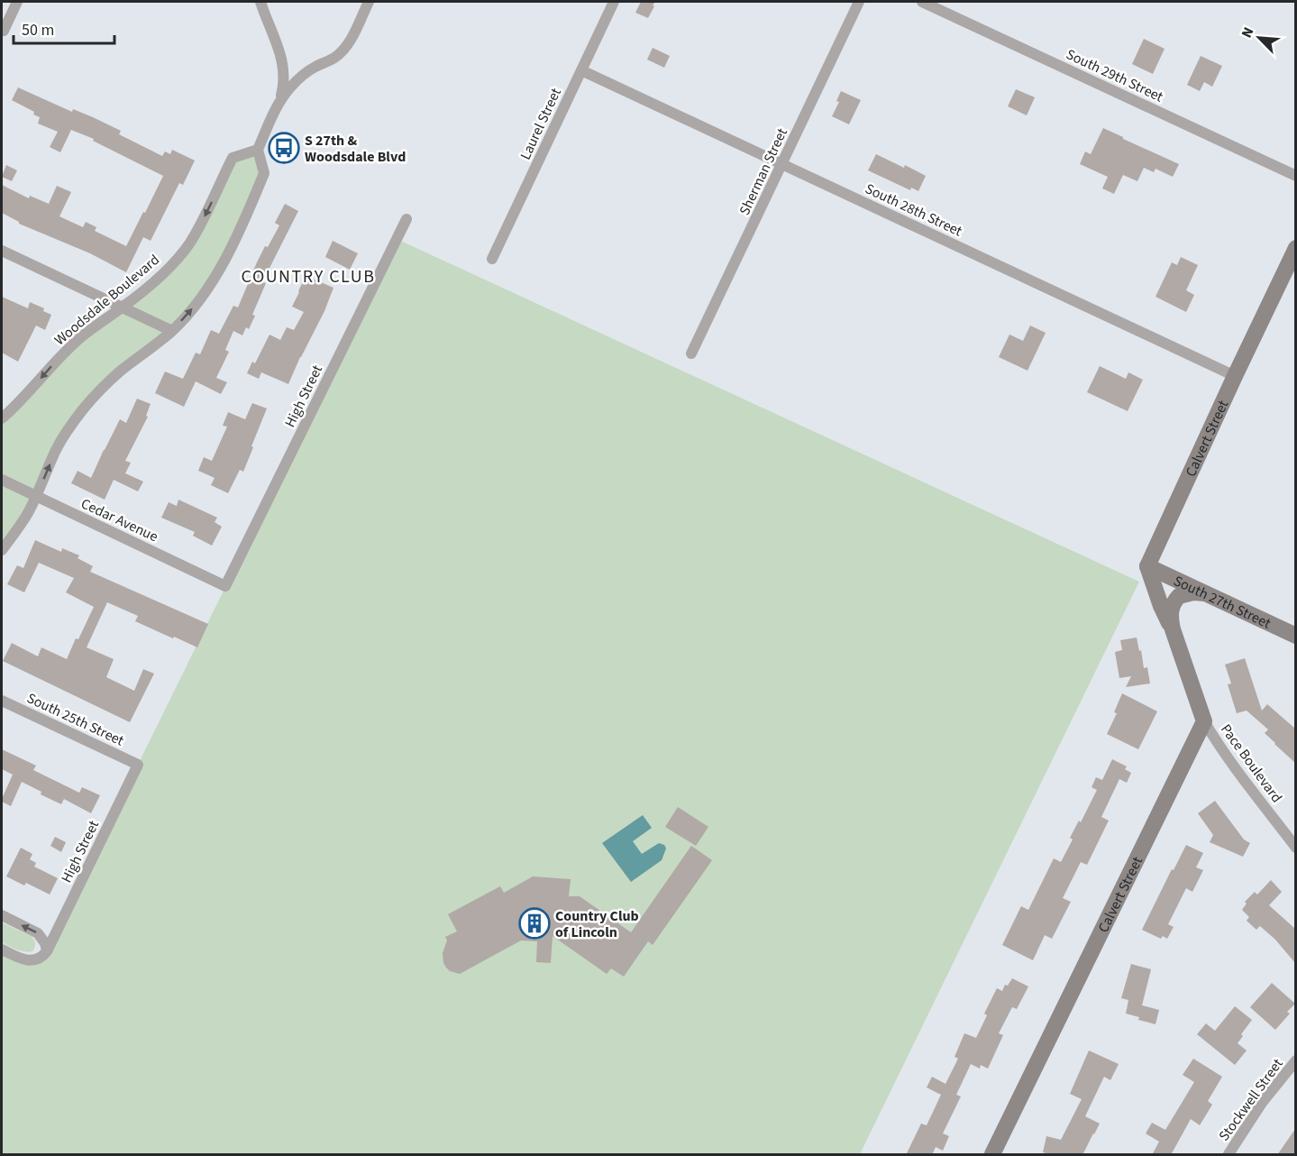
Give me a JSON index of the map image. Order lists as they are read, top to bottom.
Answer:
{
  "streets": {
    "street": [
      "South 29th Street",
      "Laurel Street",
      "Sherman Street",
      "South 28th Street",
      "Woodsdale Boulevard",
      "High Street",
      "Calvert Street",
      "Cedar Avenue",
      "South 27th Street",
      "South 25th Street",
      "Pace Boulevard",
      "Stockwell Street"
    ]
  },
  "crossings": [
    ["Laurel Street", "South 28th Street"],
    ["Sherman Street", "South 28th Street"],
    ["South 28th Street", "Calvert Street"],
    ["High Street", "Cedar Avenue"],
    ["High Street", "South 25th Street"],
    ["Calvert Street", "South 27th Street"],
    ["Calvert Street", "Pace Boulevard"]
  ],
  "districts": ["COUNTRY CLUB"],
  "places": {
    "bus stop": ["S 27th & Woodsdale Blvd"],
    "building": ["Country Club of Lincoln"]
  },
  "scale_bar": "50 m",
  "north": "top left"
}
